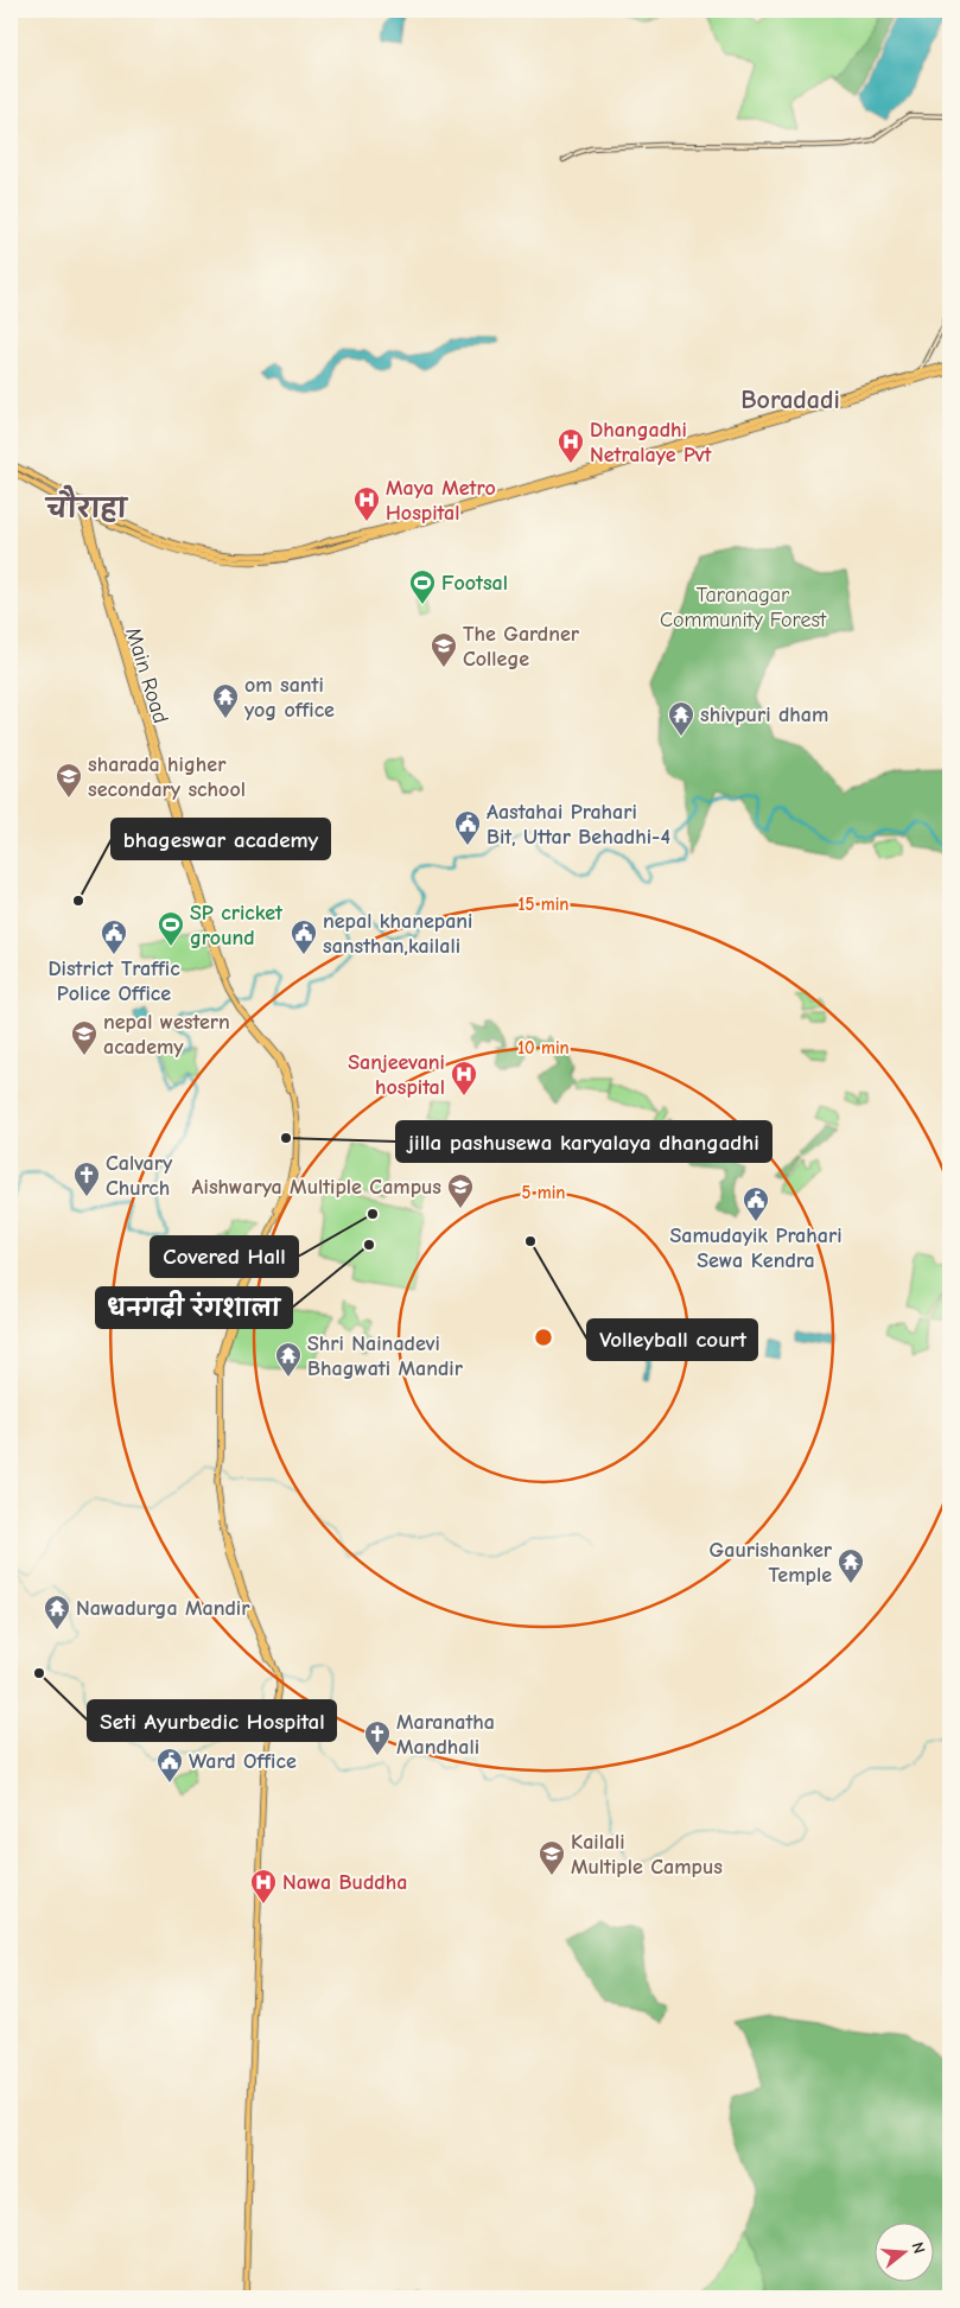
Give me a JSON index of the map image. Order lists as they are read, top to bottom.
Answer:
{
  "streets": {
    "main road": ["Main Road"]
  },
  "districts": ["Boradadi", "चौराहा"],
  "parks": ["Taranagar Community Forest"],
  "places": {
    "hospital": [
      "Dhangadhi Netralaye Pvt",
      "Maya Metro Hospital",
      "Sanjeevani hospital",
      "Nawa Buddha"
    ],
    "sports": ["Footsal", "SP cricket ground"],
    "school or university": [
      "The Gardner College",
      "sharada higher secondary school",
      "nepal western academy",
      "Aishwarya Multiple Campus",
      "Kailali Multiple Campus"
    ],
    "temple": [
      "om santi yog office",
      "shivpuri dham",
      "Shri Nainadevi Bhagwati Mandir",
      "Gaurishanker Temple",
      "Nawadurga Mandir"
    ],
    "public building": [
      "Aastahai Prahari Bit, Uttar Behadhi-4",
      "District Traffic Police Office",
      "nepal khanepani sansthan,kailali",
      "Samudayik Prahari Sewa Kendra",
      "Ward Office"
    ],
    "other": [
      "bhageswar academy",
      "jilla pashusewa karyalaya dhangadhi",
      "Covered Hall",
      "Volleyball court",
      "धनगढी रंगशाला",
      "Seti Ayurbedic Hospital"
    ],
    "church": ["Calvary Church", "Maranatha Mandhali"]
  },
  "north": "right",
  "rings": ["15 min", "10 min", "5 min"]
}
